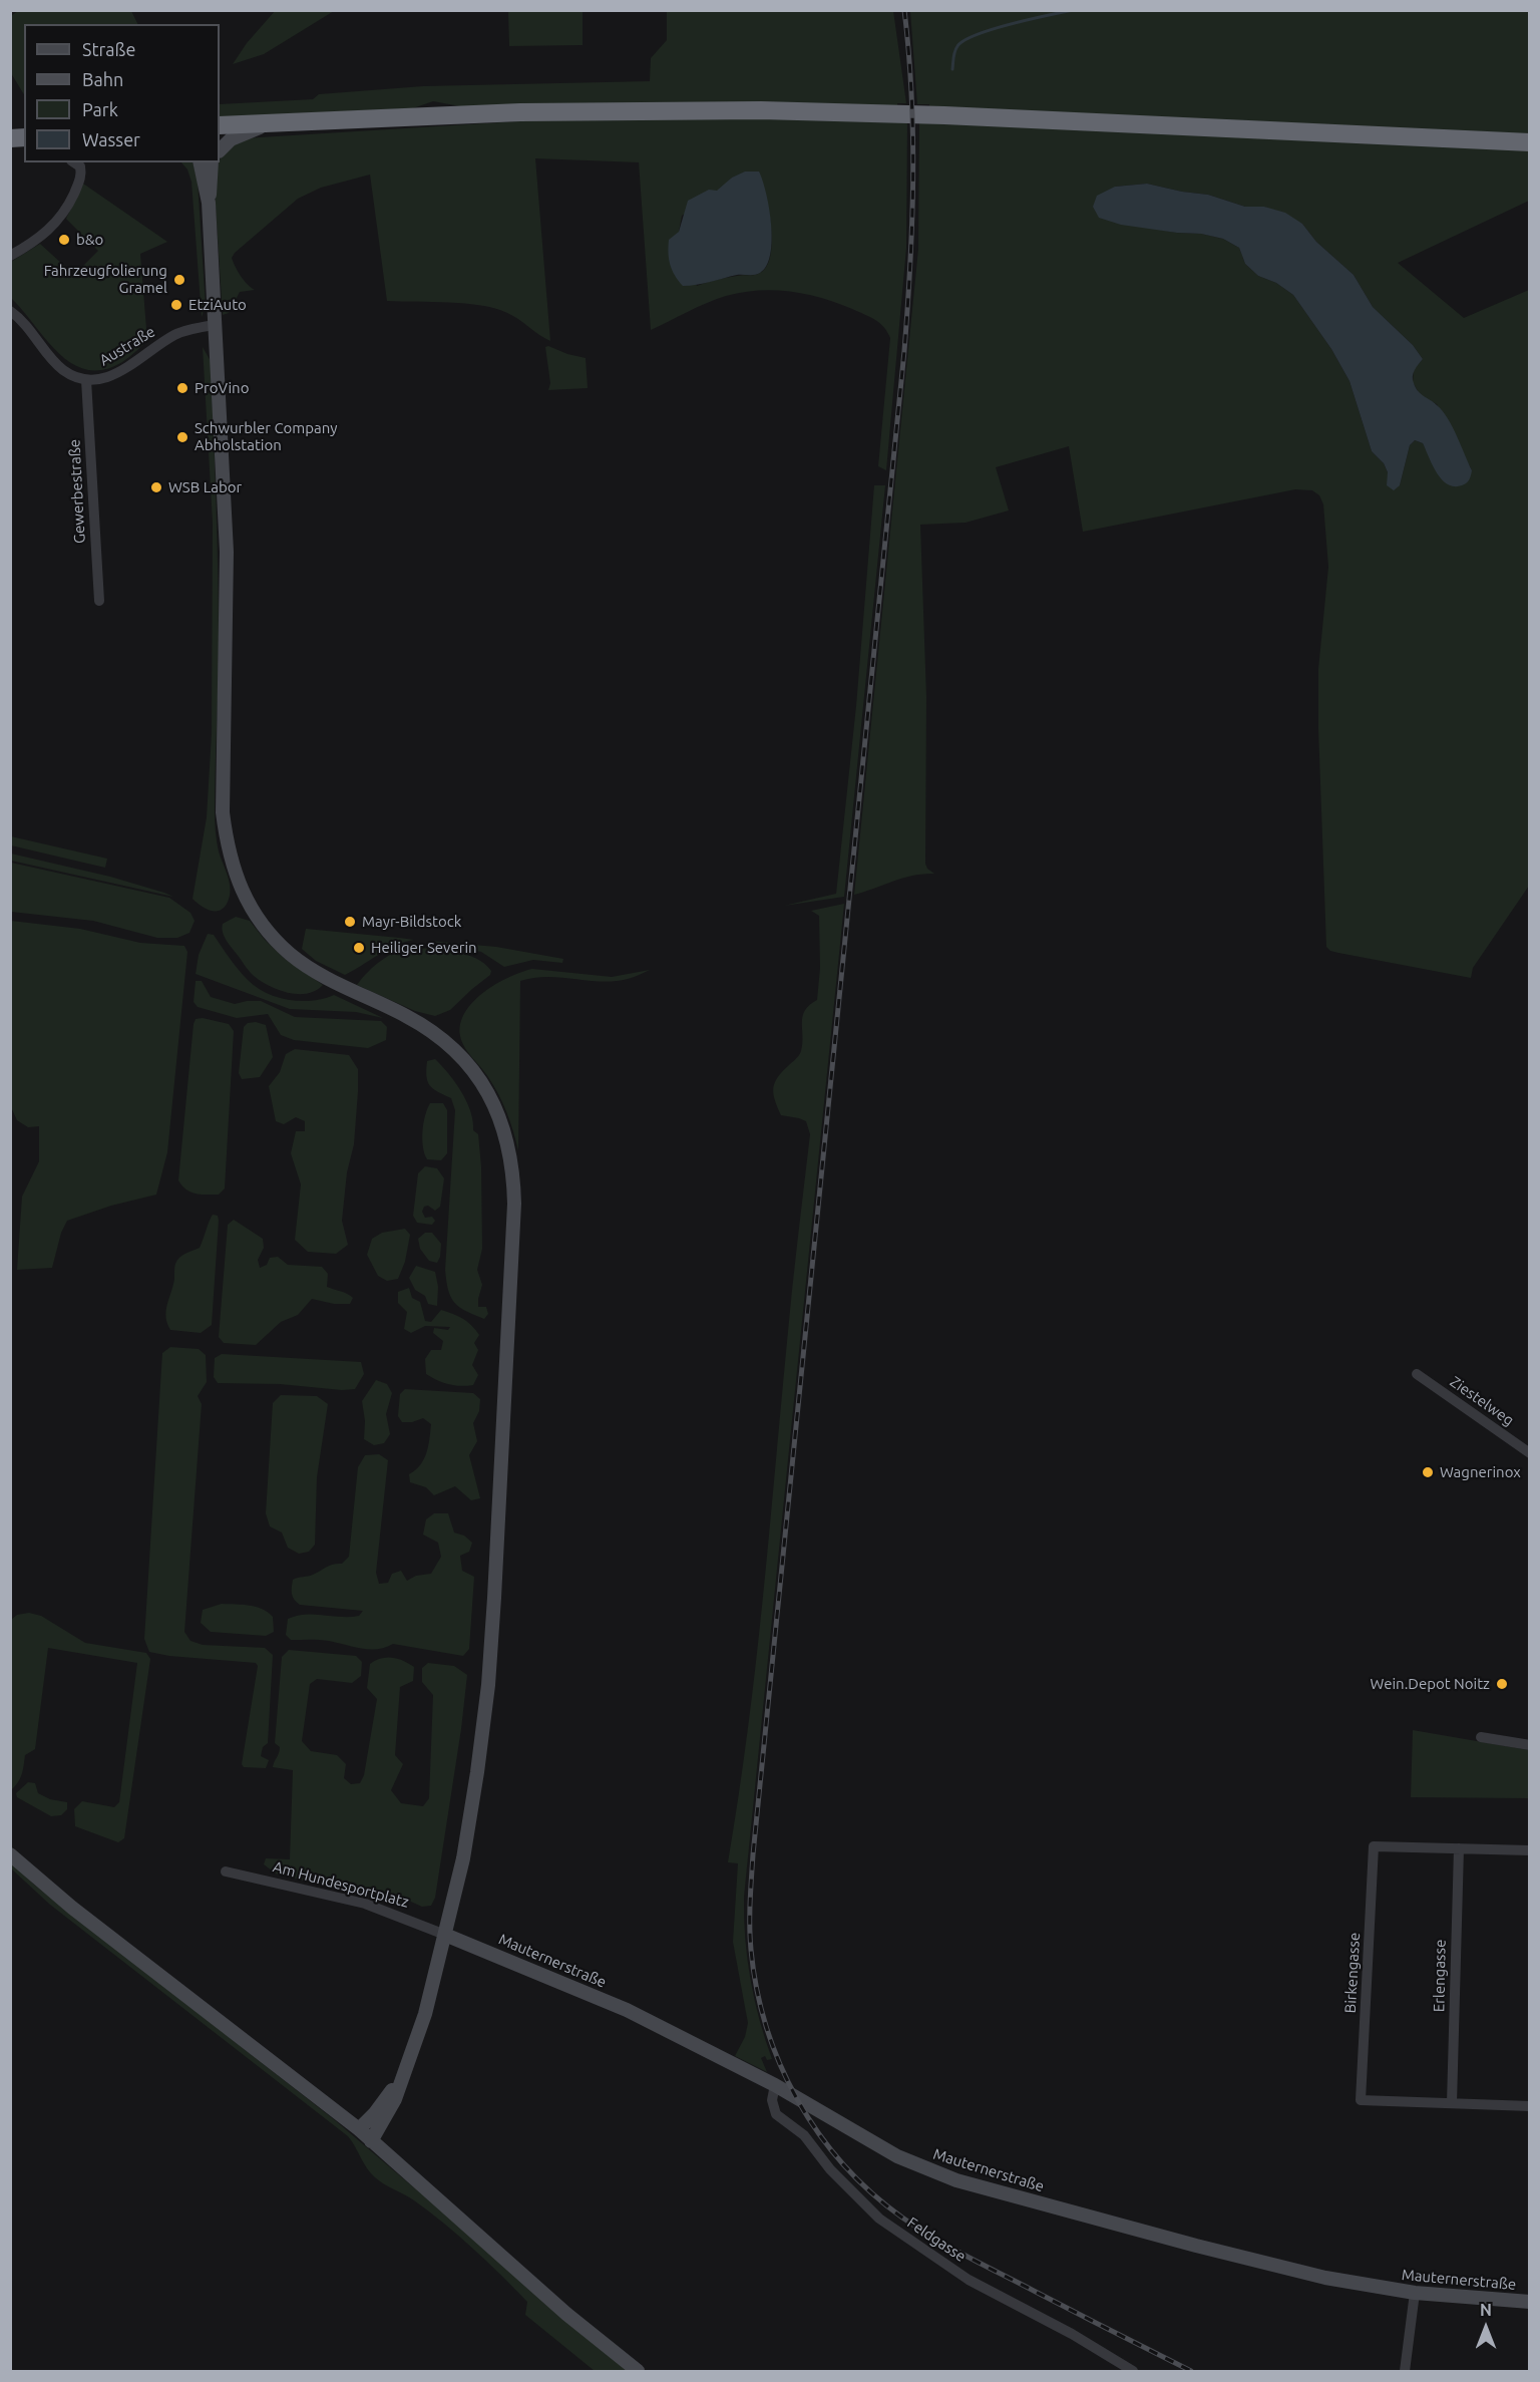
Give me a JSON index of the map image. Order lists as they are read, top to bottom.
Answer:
{
  "streets": {
    "main road": ["Mauternerstraße"],
    "street": [
      "Austraße",
      "Gewerbestraße",
      "Ziestelweg",
      "Am Hundesportplatz",
      "Birkengasse",
      "Erlengasse",
      "Feldgasse"
    ]
  },
  "crossings": [
    ["Austraße", "Gewerbestraße"],
    ["Am Hundesportplatz", "Mauternerstraße"],
    ["Mauternerstraße", "Feldgasse"],
    ["Birkengasse", "Erlengasse"]
  ],
  "places": [
    "b&o",
    "Fahrzeugfolierung Gramel",
    "EtziAuto",
    "ProVino",
    "Schwurbler Company Abholstation",
    "WSB Labor",
    "Mayr-Bildstock",
    "Heiliger Severin",
    "Wagnerinox",
    "Wein.Depot Noitz"
  ],
  "legend": [
    "Straße",
    "Bahn",
    "Park",
    "Wasser"
  ],
  "north": "top"
}
